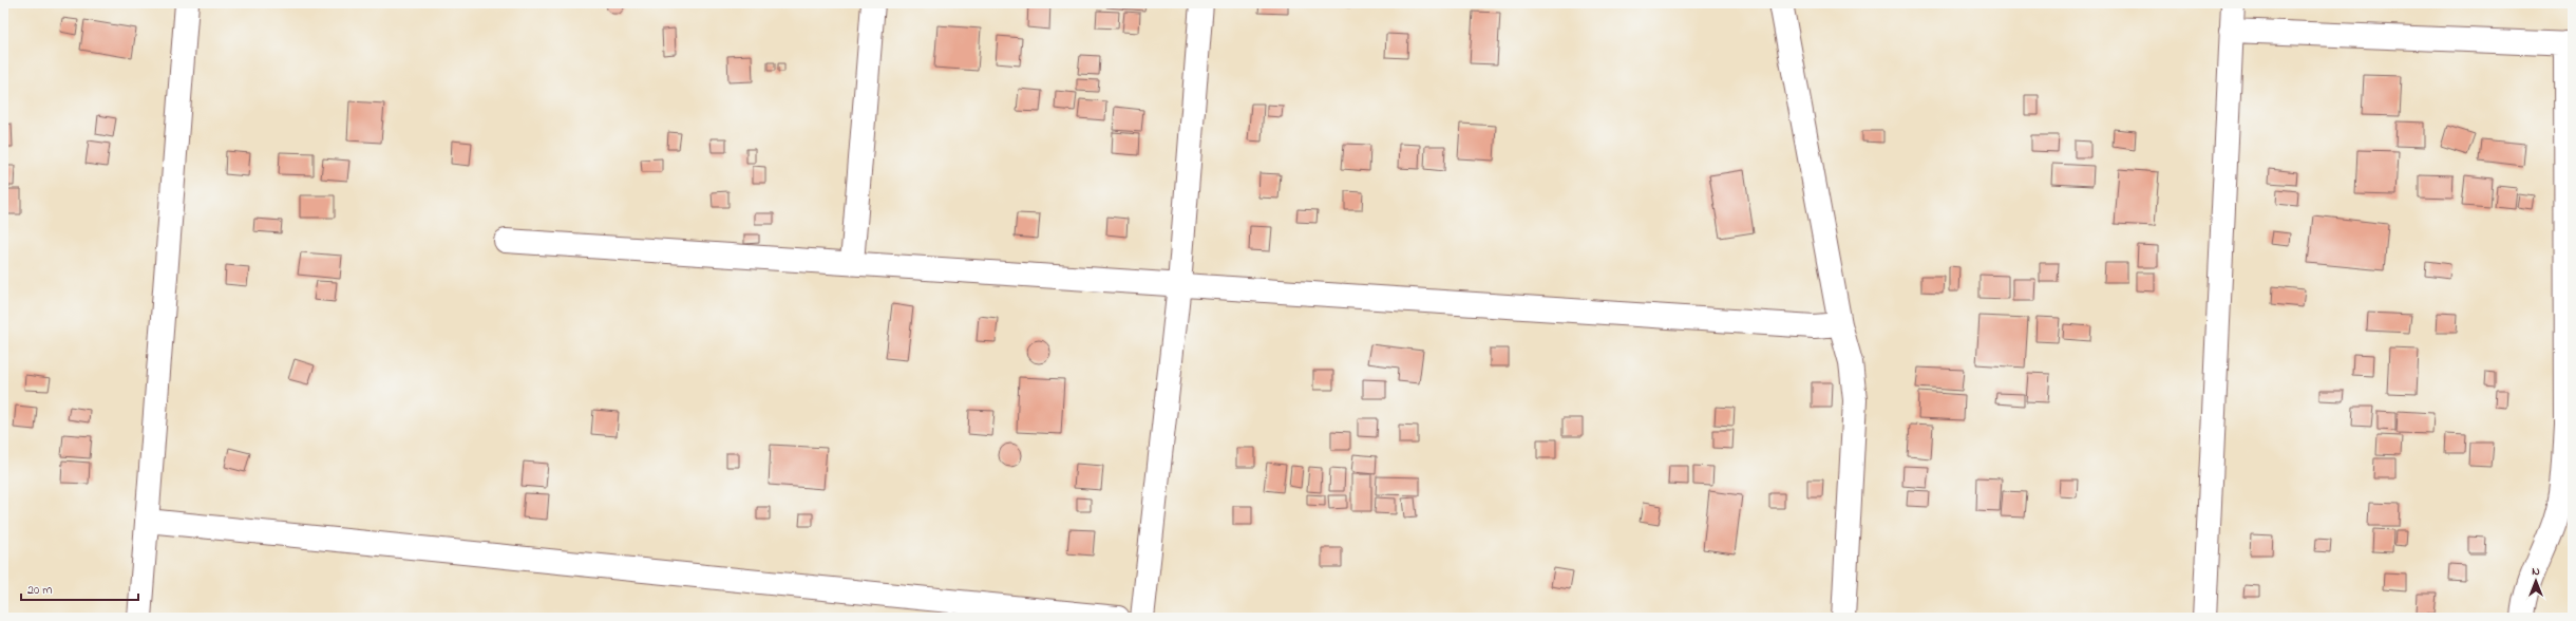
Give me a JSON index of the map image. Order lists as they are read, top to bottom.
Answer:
{
  "scale_bar": "20 m",
  "north": "top"
}
